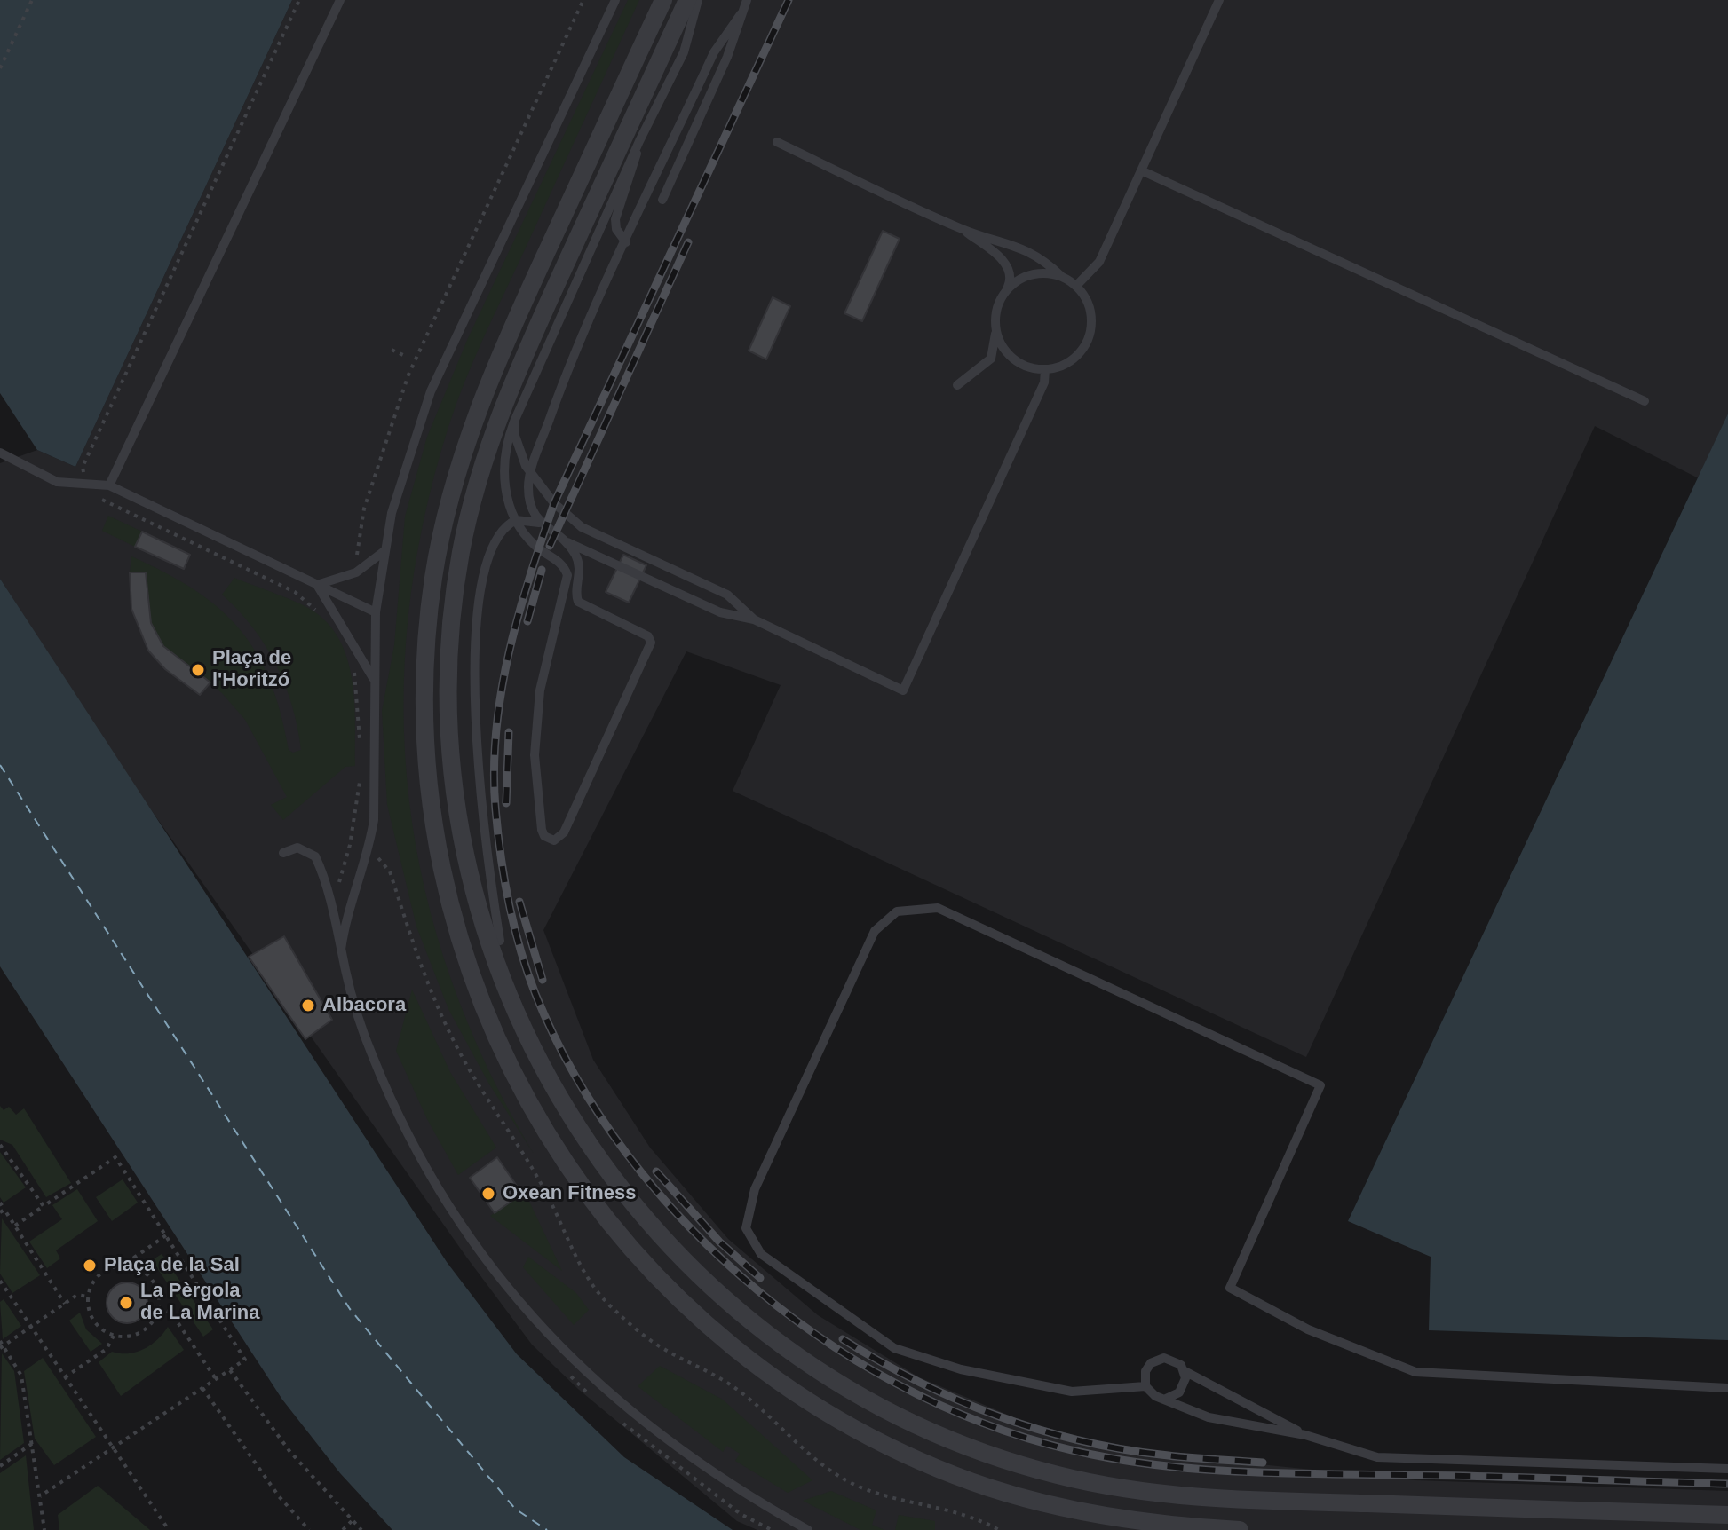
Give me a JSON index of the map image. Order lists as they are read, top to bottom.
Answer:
{
  "places": [
    "Plaça de l'Horitzó",
    "Albacora",
    "Oxean Fitness",
    "Plaça de la Sal",
    "La Pèrgola de La Marina"
  ]
}
